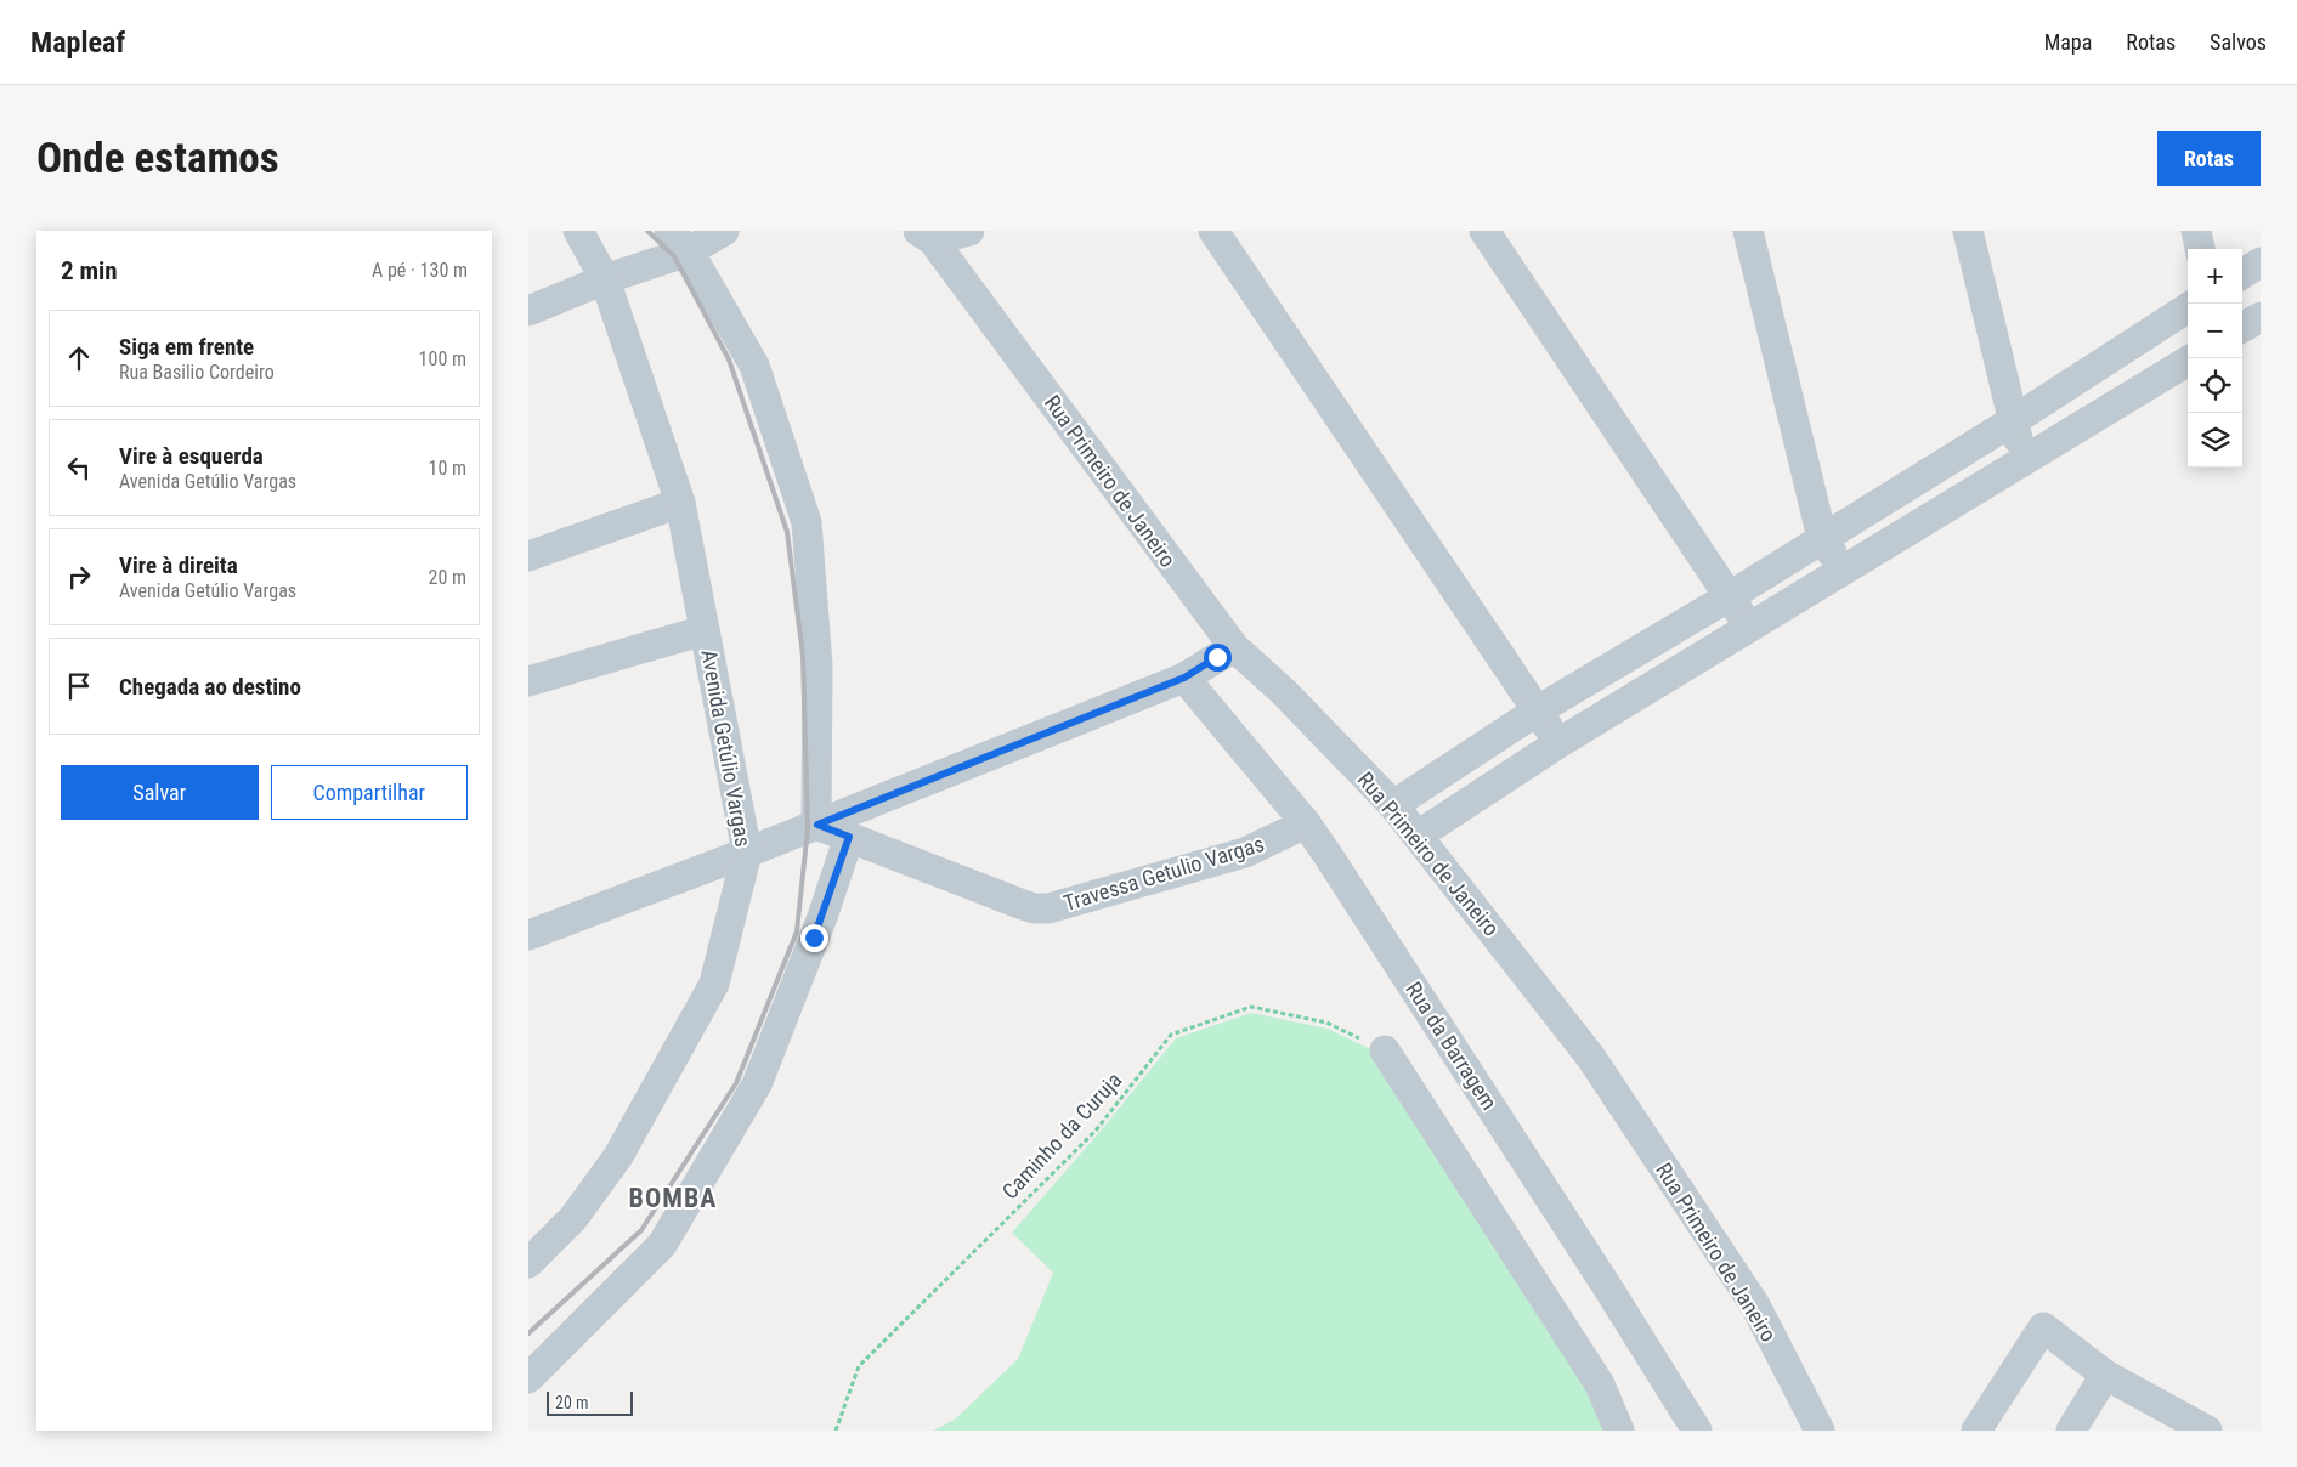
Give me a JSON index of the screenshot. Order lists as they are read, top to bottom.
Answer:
{
  "streets": {
    "street": [
      "Rua Primeiro de Janeiro",
      "Avenida Getúlio Vargas",
      "Travessa Getulio Vargas",
      "Rua da Barragem"
    ],
    "path": ["Caminho da Curuja"]
  },
  "crossings": [
    ["Travessa Getulio Vargas", "Rua da Barragem"]
  ],
  "districts": ["BOMBA"],
  "scale_bar": "20 m",
  "page": {
    "header": "Mapleaf",
    "nav": ["Mapa", "Rotas", "Salvos"],
    "buttons": [
      "Rotas",
      ["Salvar", "Compartilhar"]
    ],
    "title": "Onde estamos",
    "heading": ["2 min", "A pé · 130 m"],
    "map_buttons": ["+", "−"],
    "list": [
      ["Siga em frente", "Rua Basilio Cordeiro", "100 m"],
      ["Vire à esquerda", "Avenida Getúlio Vargas", "10 m"],
      ["Vire à direita", "Avenida Getúlio Vargas", "20 m"],
      "Chegada ao destino"
    ],
    "scale": "20 m"
  }
}
